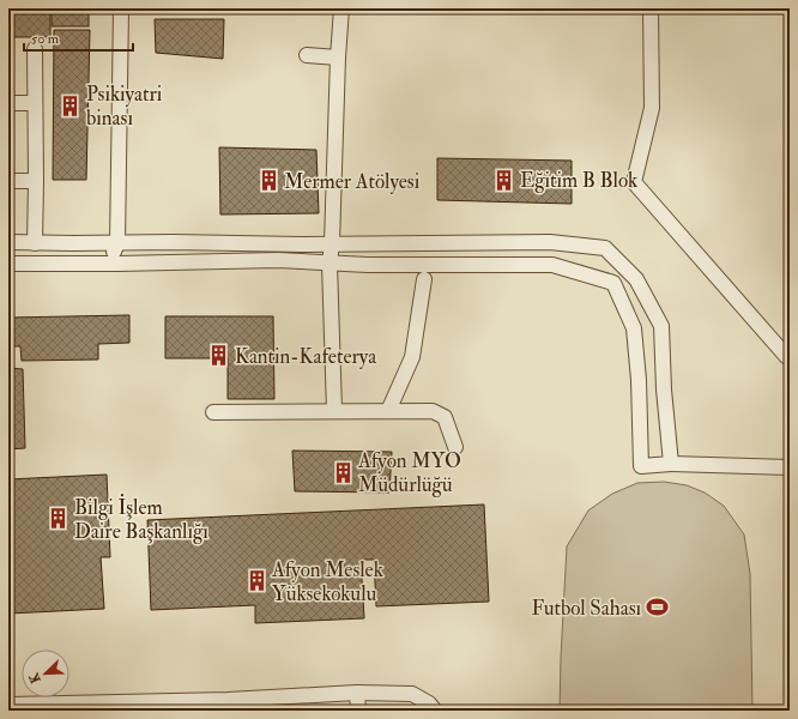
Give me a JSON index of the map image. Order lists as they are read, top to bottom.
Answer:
{
  "places": {
    "building": [
      "Psikiyatri binası",
      "Eğitim B Blok",
      "Mermer Atölyesi",
      "Kantin-Kafeterya",
      "Afyon MYO Müdürlüğü",
      "Bilgi İşlem Daire Başkanlığı",
      "Afyon Meslek Yüksekokulu"
    ],
    "sports": ["Futbol Sahası"]
  },
  "scale_bar": "50 m",
  "north": "bottom left"
}
